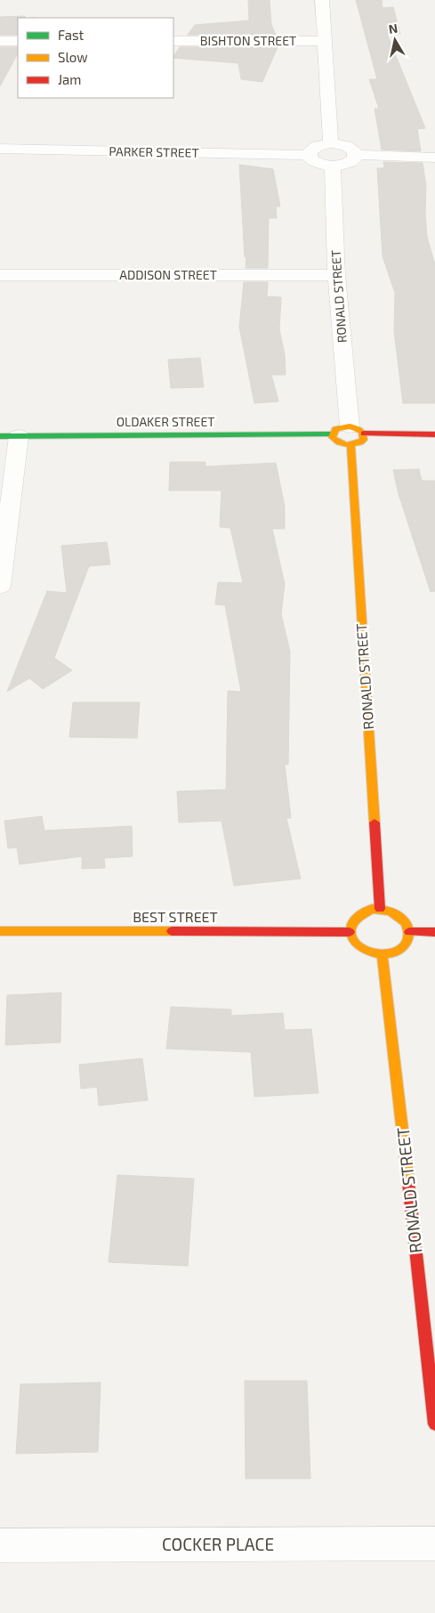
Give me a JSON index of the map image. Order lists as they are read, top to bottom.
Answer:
{
  "streets": {
    "street": [
      "BISHTON STREET",
      "PARKER STREET",
      "ADDISON STREET",
      "RONALD STREET",
      "OLDAKER STREET",
      "BEST STREET",
      "COCKER PLACE"
    ]
  },
  "crossings": [
    ["ADDISON STREET", "RONALD STREET"],
    ["RONALD STREET", "BEST STREET"]
  ],
  "legend": ["Fast", "Slow", "Jam"],
  "north": "top"
}
